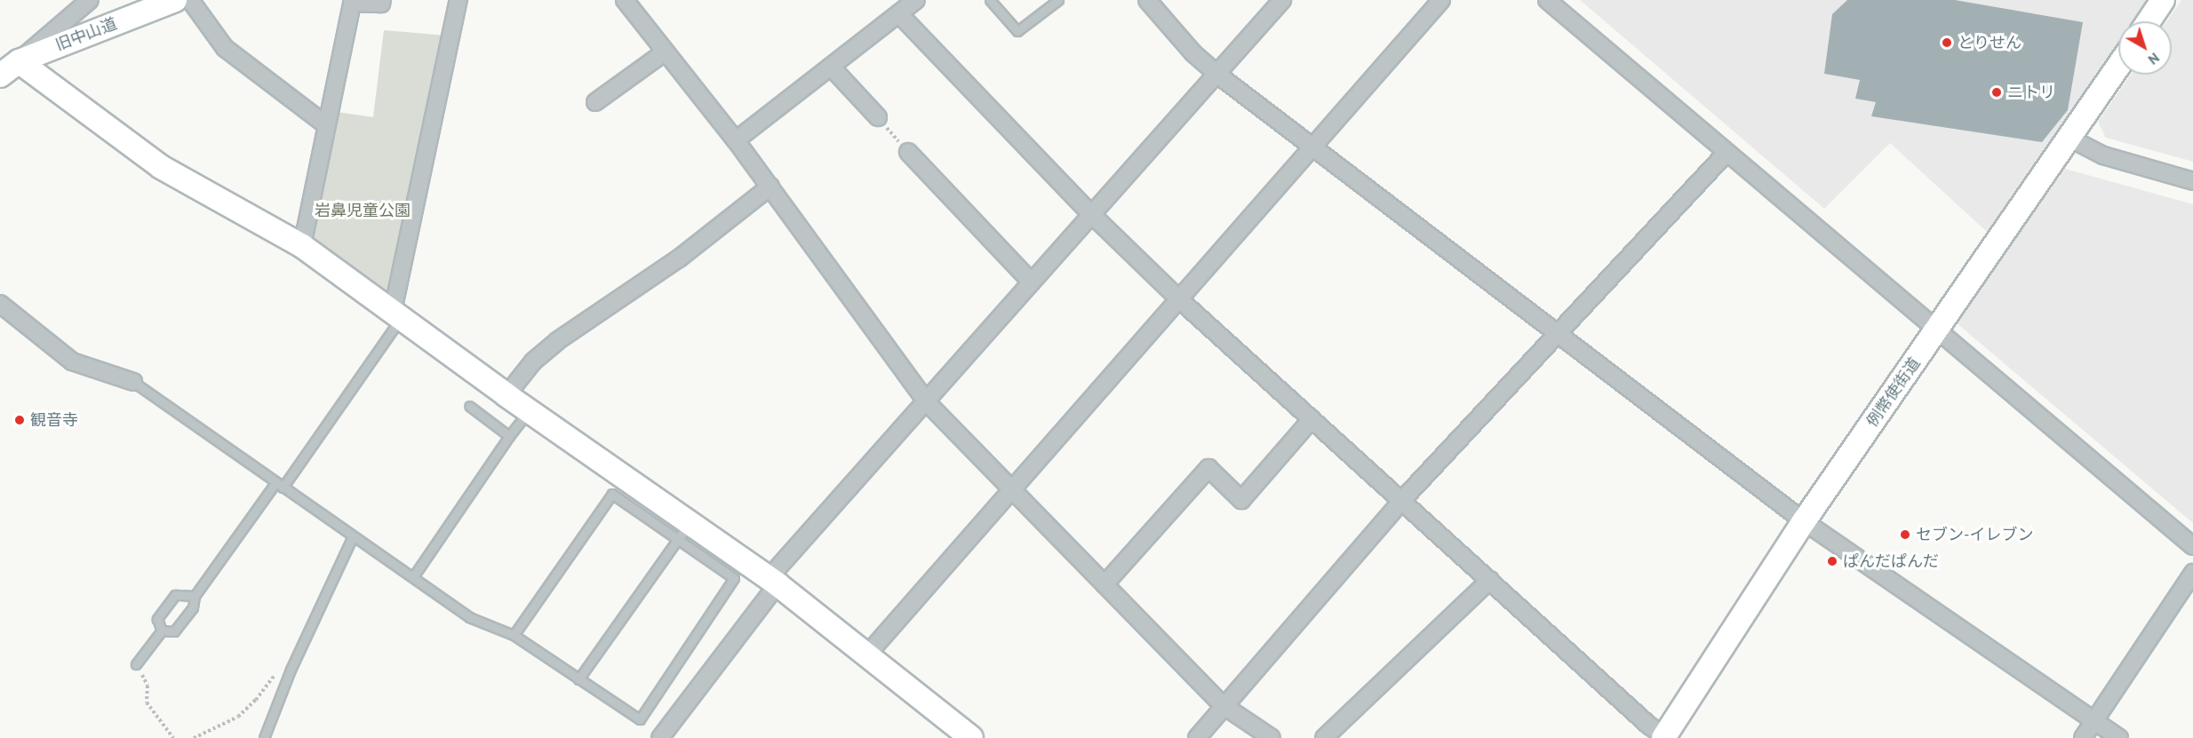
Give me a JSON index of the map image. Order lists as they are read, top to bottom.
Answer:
{
  "streets": {
    "street": ["旧中山道", "例幣使街道"]
  },
  "parks": ["岩鼻児童公園"],
  "places": [
    "とりせん",
    "ニトリ",
    "観音寺",
    "セブン-イレブン",
    "ぱんだぱんだ"
  ],
  "north": "bottom right"
}
